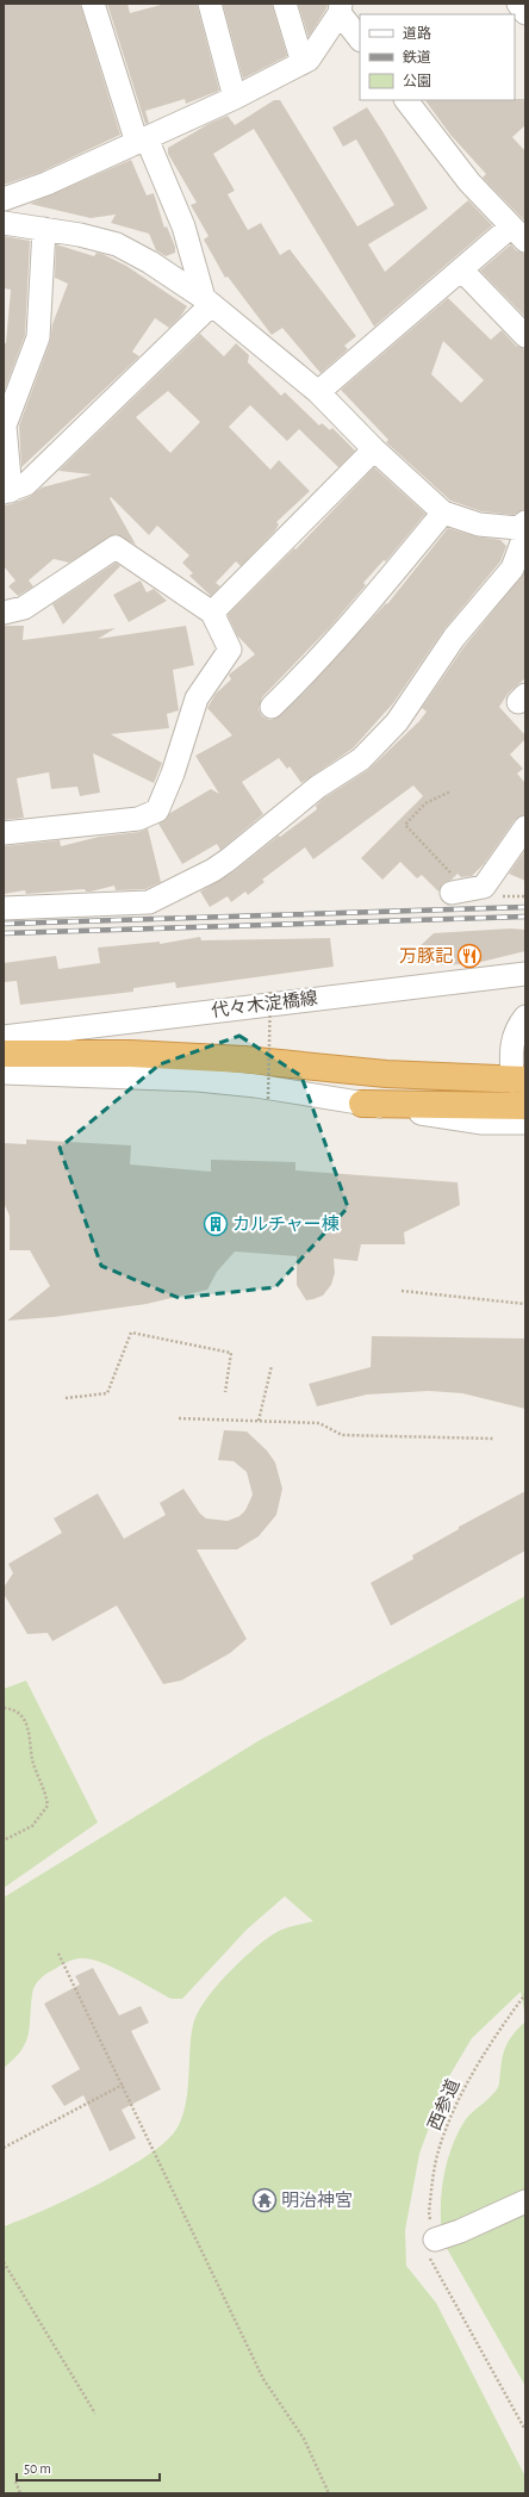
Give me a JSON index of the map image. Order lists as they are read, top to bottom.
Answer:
{
  "streets": {
    "street": ["代々木淀橋線"],
    "path": ["西参道"]
  },
  "places": {
    "restaurant": ["万豚記"],
    "building": ["カルチャー棟"],
    "temple": ["明治神宮"]
  },
  "legend": ["道路", "鉄道", "公園"],
  "scale_bar": "50 m"
}
